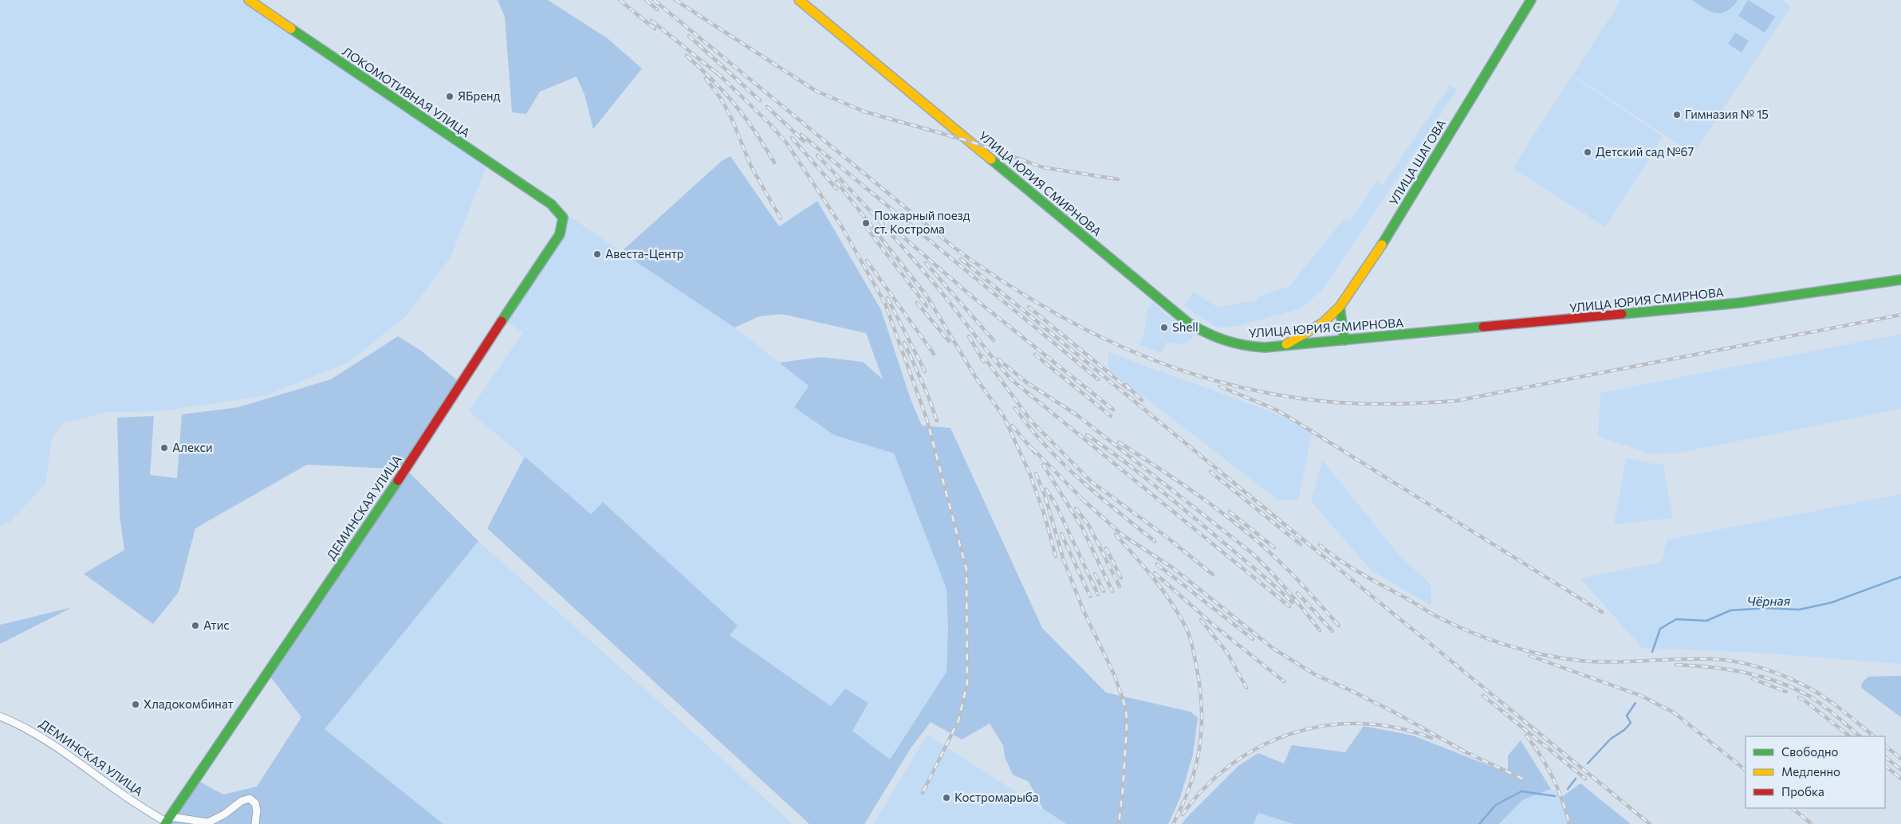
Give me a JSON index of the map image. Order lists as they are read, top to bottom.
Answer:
{
  "streets": {
    "main road": [
      "ЛОКОМОТИВНАЯ УЛИЦА",
      "УЛИЦА ШАГОВА",
      "УЛИЦА ЮРИЯ СМИРНОВА",
      "ДЕМИНСКАЯ УЛИЦА"
    ]
  },
  "crossings": [
    ["ЛОКОМОТИВНАЯ УЛИЦА", "ДЕМИНСКАЯ УЛИЦА"],
    ["УЛИЦА ШАГОВА", "УЛИЦА ЮРИЯ СМИРНОВА"]
  ],
  "water": ["Чёрная"],
  "places": [
    "ЯБренд",
    "Гимназия № 15",
    "Детский сад №67",
    "Пожарный поезд ст. Кострома",
    "Авеста-Центр",
    "Shell",
    "Алекси",
    "Атис",
    "Хладокомбинат",
    "Костромарыба"
  ],
  "legend": ["Свободно", "Медленно", "Пробка"]
}
